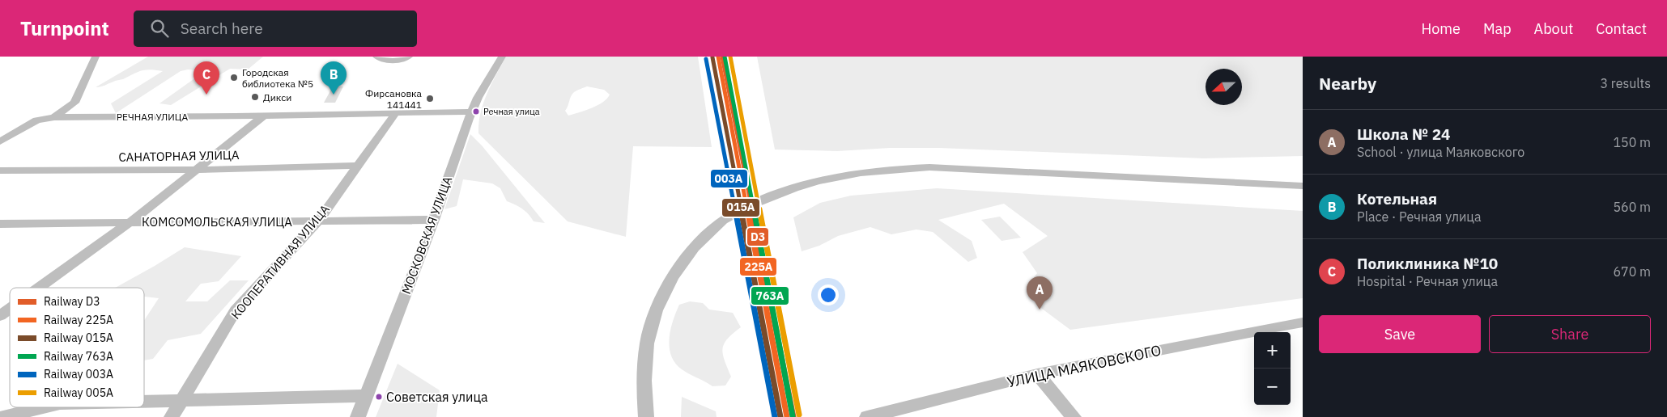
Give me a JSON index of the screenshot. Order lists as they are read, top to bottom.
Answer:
{
  "streets": {
    "street": [
      "РЕЧНАЯ УЛИЦА",
      "САНАТОРНАЯ УЛИЦА",
      "КОМСОМОЛЬСКАЯ УЛИЦА",
      "МОСКОВСКАЯ УЛИЦА",
      "КООПЕРАТИВНАЯ УЛИЦА",
      "УЛИЦА МАЯКОВСКОГО"
    ]
  },
  "crossings": [
    ["РЕЧНАЯ УЛИЦА", "МОСКОВСКАЯ УЛИЦА"],
    ["РЕЧНАЯ УЛИЦА", "КООПЕРАТИВНАЯ УЛИЦА"],
    ["САНАТОРНАЯ УЛИЦА", "КООПЕРАТИВНАЯ УЛИЦА"],
    ["КОМСОМОЛЬСКАЯ УЛИЦА", "МОСКОВСКАЯ УЛИЦА"],
    ["КОМСОМОЛЬСКАЯ УЛИЦА", "КООПЕРАТИВНАЯ УЛИЦА"]
  ],
  "places": [
    "Городская библиотека №5",
    "Дикси",
    "Фирсановка 141441",
    "Речная улица",
    "Советская улица"
  ],
  "lines": [
    "rail line D3",
    "rail line 225А",
    "rail line 763А",
    "rail line 005А",
    "rail line 015А",
    "rail line 003А"
  ],
  "legend": [
    "Railway D3",
    "Railway 225А",
    "Railway 015А",
    "Railway 763А",
    "Railway 003А",
    "Railway 005А"
  ],
  "north": "left",
  "page": {
    "header": "Turnpoint",
    "search": "Search here",
    "nav": [
      "Home",
      "Map",
      "About",
      "Contact"
    ],
    "heading": ["Nearby", "3 results"],
    "pins": ["B", "C", "A"],
    "list": [
      {
        "mark": "A",
        "name": "Школа № 24",
        "note": "School · улица Маяковского",
        "value": "150 m"
      },
      {
        "mark": "B",
        "name": "Котельная",
        "note": "Place · Речная улица",
        "value": "560 m"
      },
      {
        "mark": "C",
        "name": "Поликлиника №10",
        "note": "Hospital · Речная улица",
        "value": "670 m"
      }
    ],
    "buttons": ["Save", "Share"],
    "map_buttons": ["+", "−"]
  }
}
